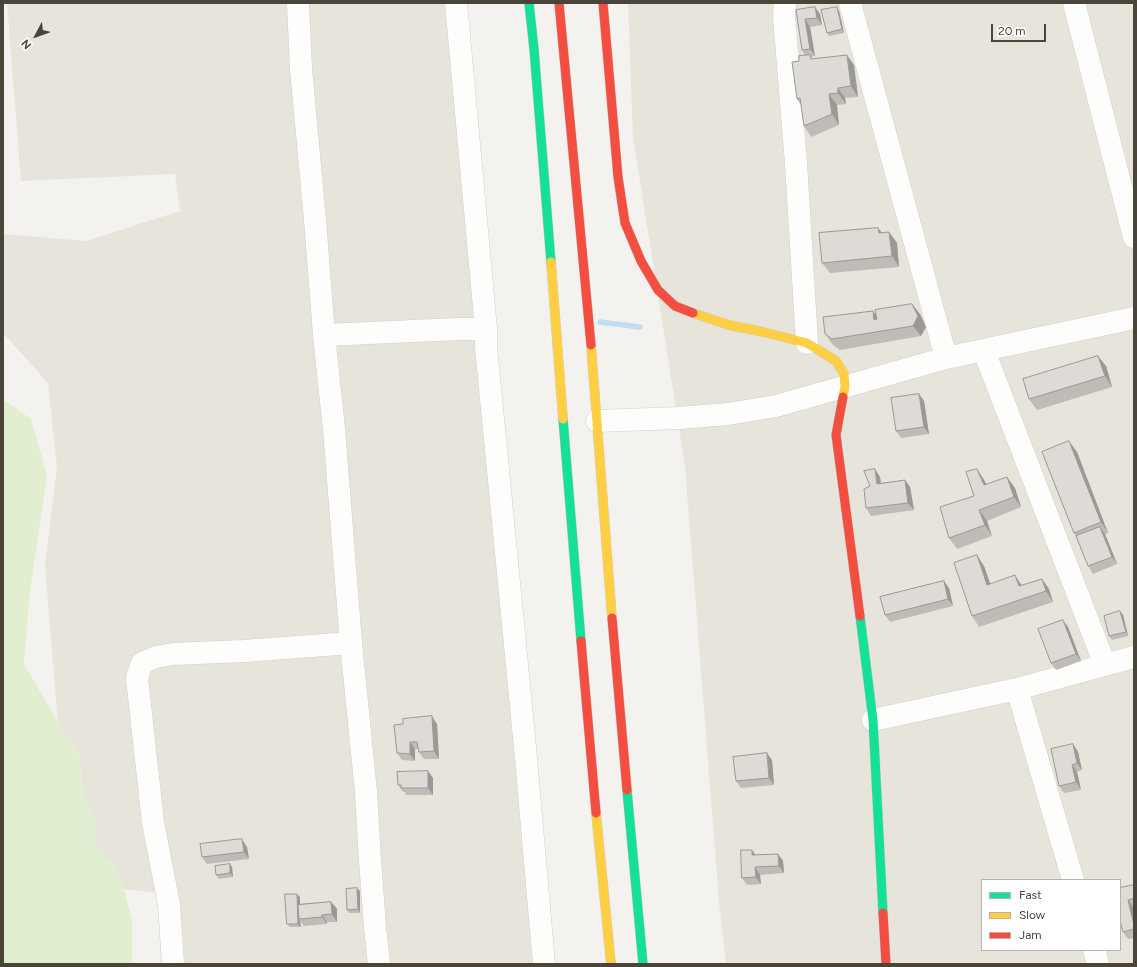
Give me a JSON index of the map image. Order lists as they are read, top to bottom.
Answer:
{
  "legend": ["Fast", "Slow", "Jam"],
  "scale_bar": "20 m",
  "north": "bottom left"
}
